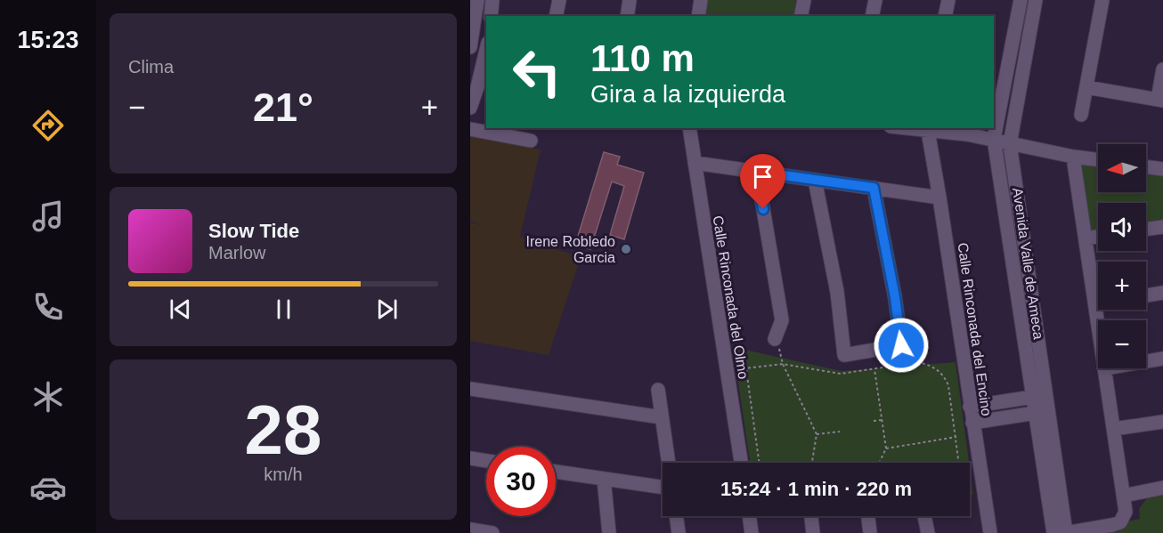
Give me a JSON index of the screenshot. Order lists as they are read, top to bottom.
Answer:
{
  "streets": {
    "street": ["Avenida Valle de Ameca", "Calle Rinconada del Olmo", "Calle Rinconada del Encino"]
  },
  "places": ["Irene Robledo Garcia"],
  "north": "left",
  "page": {
    "tabs": "15:23",
    "tile": [
      "Clima",
      ["28", "km/h"]
    ],
    "turn": ["110 m", "Gira a la izquierda"],
    "heat": ["−", "21°", "+"],
    "map_buttons": ["+", "−"],
    "song": ["Slow Tide", "Marlow"],
    "limit": "30",
    "trip": "15:24 · 1 min · 220 m"
  }
}
